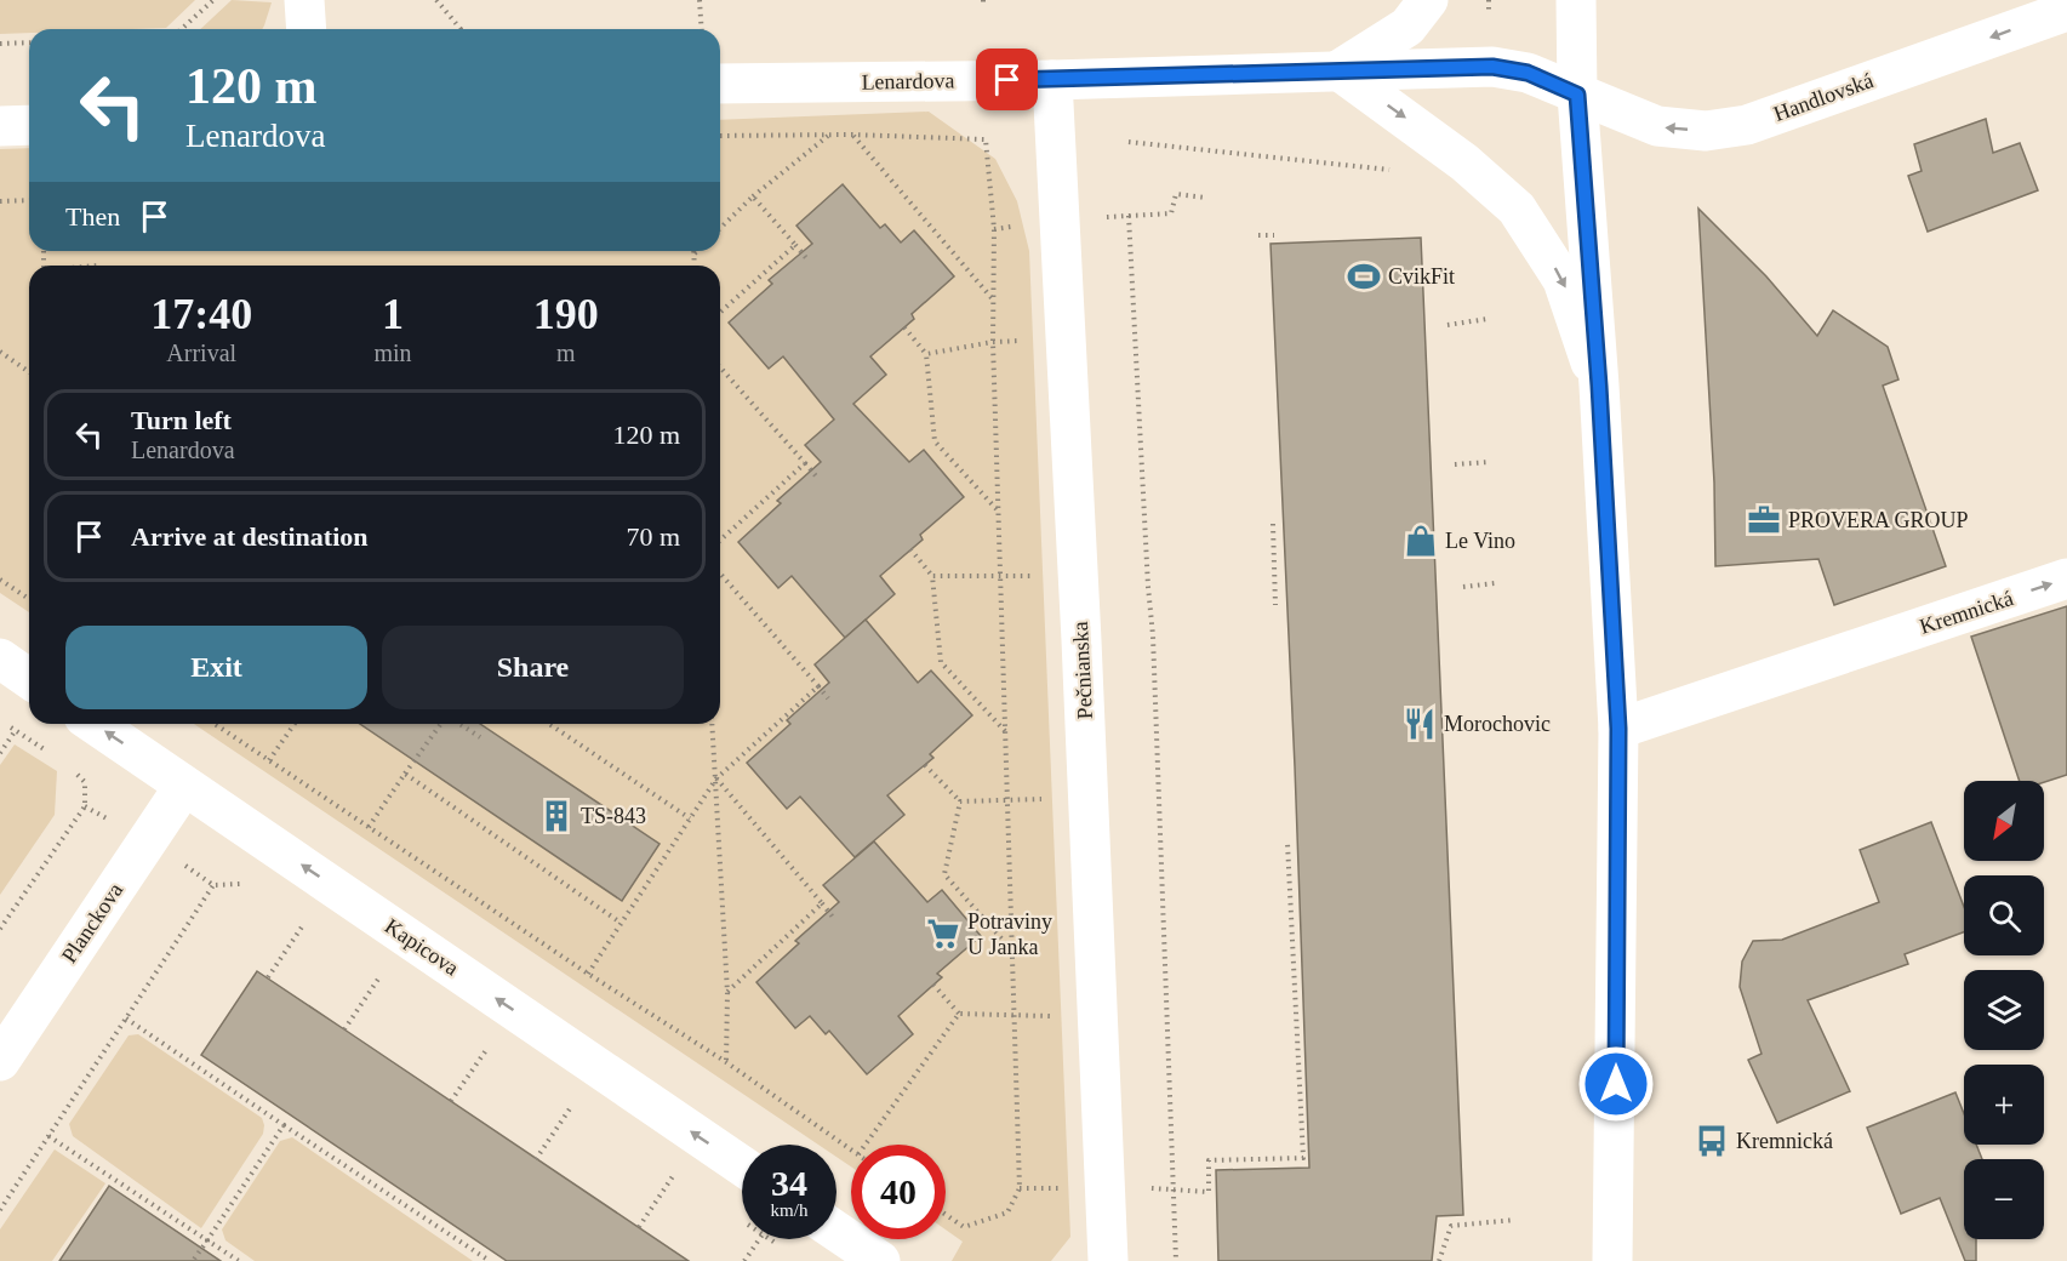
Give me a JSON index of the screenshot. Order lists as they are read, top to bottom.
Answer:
{
  "streets": {
    "street": [
      "Lenardova",
      "Handlovská",
      "Kremnická",
      "Pečnianska",
      "Planckova",
      "Kapicova"
    ]
  },
  "crossings": [
    ["Lenardova", "Handlovská"],
    ["Lenardova", "Pečnianska"],
    ["Planckova", "Kapicova"]
  ],
  "one_way": ["Handlovská", "Kremnická", "Kapicova"],
  "places": {
    "sports": ["CvikFit"],
    "office": ["PROVERA GROUP"],
    "shop": ["Le Vino"],
    "restaurant": ["Morochovic"],
    "building": ["TS-843"],
    "supermarket": ["Potraviny U Janka"],
    "bus stop": ["Kremnická"]
  },
  "north": "bottom left",
  "page": {
    "turn": ["120 m", "Lenardova"],
    "then": "Then",
    "eta": [
      "17:40",
      "Arrival",
      "1",
      "min",
      "190",
      "m"
    ],
    "list": [
      {
        "name": "Turn left",
        "note": "Lenardova",
        "value": "120 m"
      },
      {
        "name": "Arrive at destination",
        "value": "70 m"
      }
    ],
    "buttons": ["Exit", "Share"],
    "map_buttons": ["+", "−"],
    "speed": "34 km/h",
    "limit": "40"
  }
}
